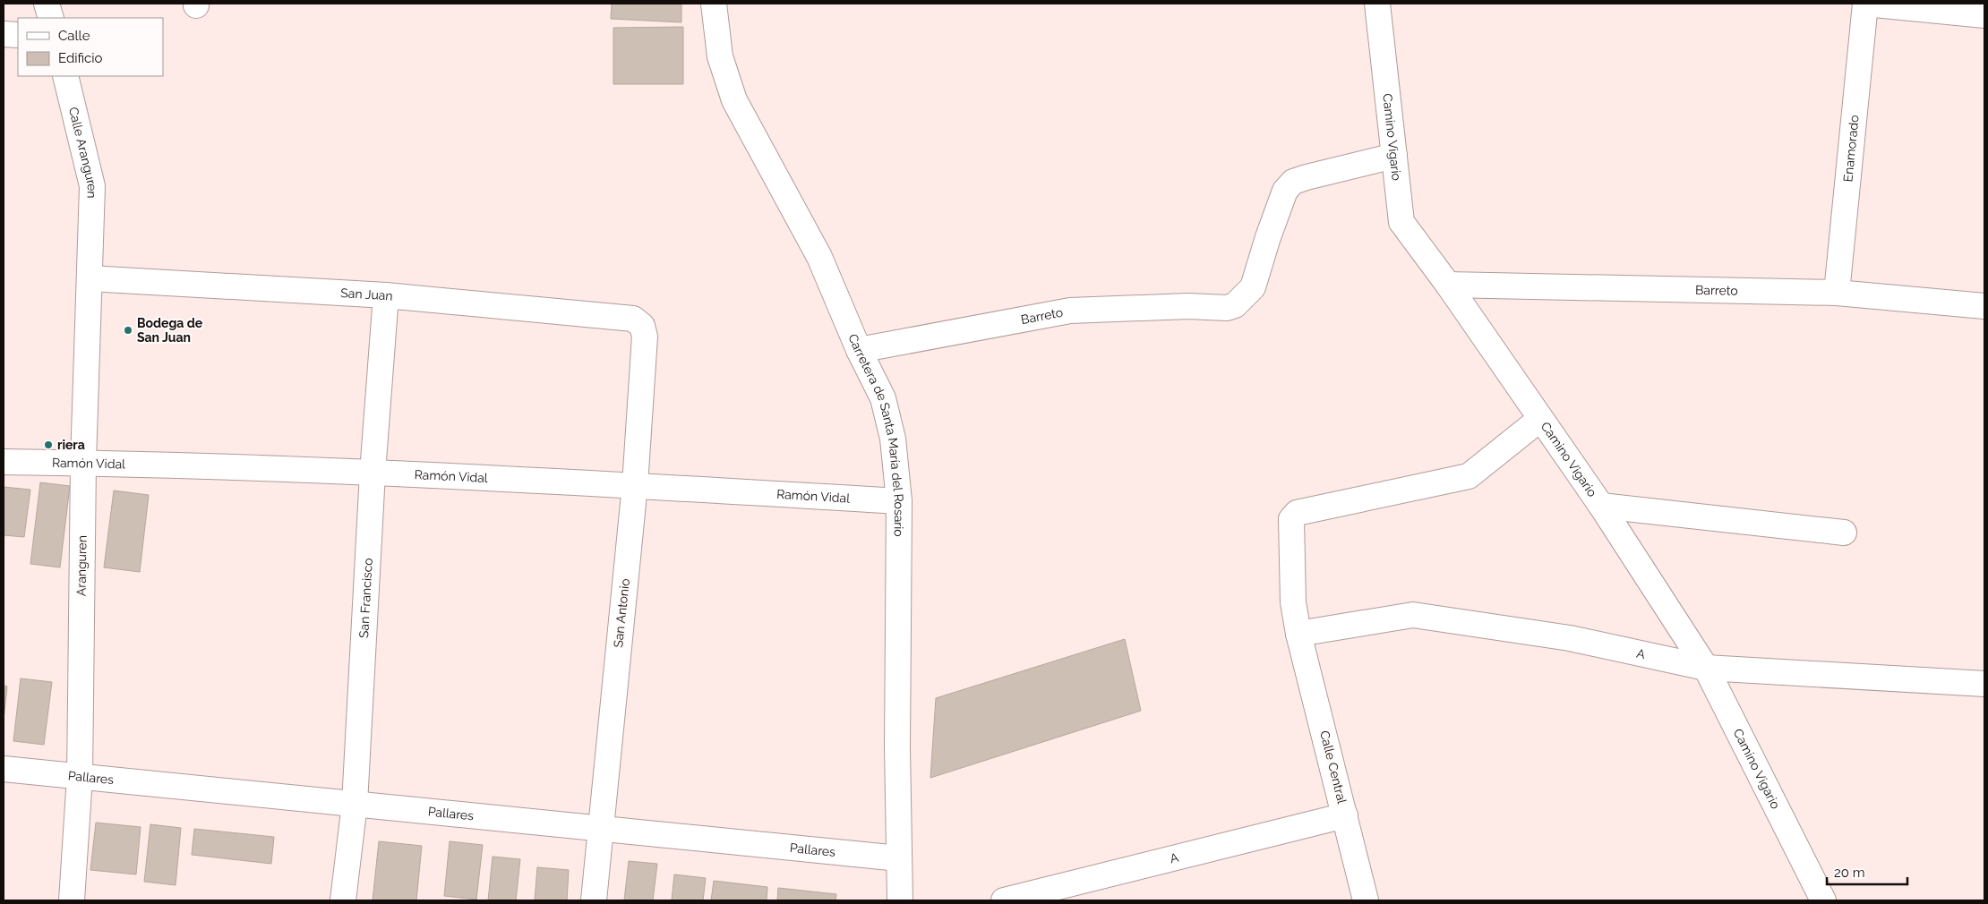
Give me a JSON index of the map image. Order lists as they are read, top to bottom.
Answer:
{
  "streets": {
    "street": [
      "Camino Vigario",
      "Enamorado",
      "Calle Aranguren",
      "Barreto",
      "San Juan",
      "Carretera de Santa María del Rosario",
      "Ramón Vidal",
      "Aranguren",
      "San Francisco",
      "San Antonio",
      "A",
      "Calle Central",
      "Pallares"
    ]
  },
  "crossings": [
    ["Camino Vigario", "Barreto"],
    ["Camino Vigario", "A"],
    ["Camino Vigario", "Calle Central"],
    ["Enamorado", "Barreto"],
    ["Calle Aranguren", "Aranguren"],
    ["Barreto", "Carretera de Santa María del Rosario"],
    ["San Juan", "Aranguren"],
    ["San Juan", "San Francisco"],
    ["San Juan", "San Antonio"],
    ["Carretera de Santa María del Rosario", "Ramón Vidal"],
    ["Carretera de Santa María del Rosario", "Pallares"],
    ["Ramón Vidal", "Aranguren"],
    ["Ramón Vidal", "San Francisco"],
    ["Ramón Vidal", "San Antonio"],
    ["Aranguren", "Pallares"],
    ["San Francisco", "Pallares"],
    ["San Antonio", "Pallares"],
    ["A", "Calle Central"]
  ],
  "places": ["Bodega de San Juan", "riera"],
  "legend": ["Calle", "Edificio"],
  "scale_bar": "20 m"
}
